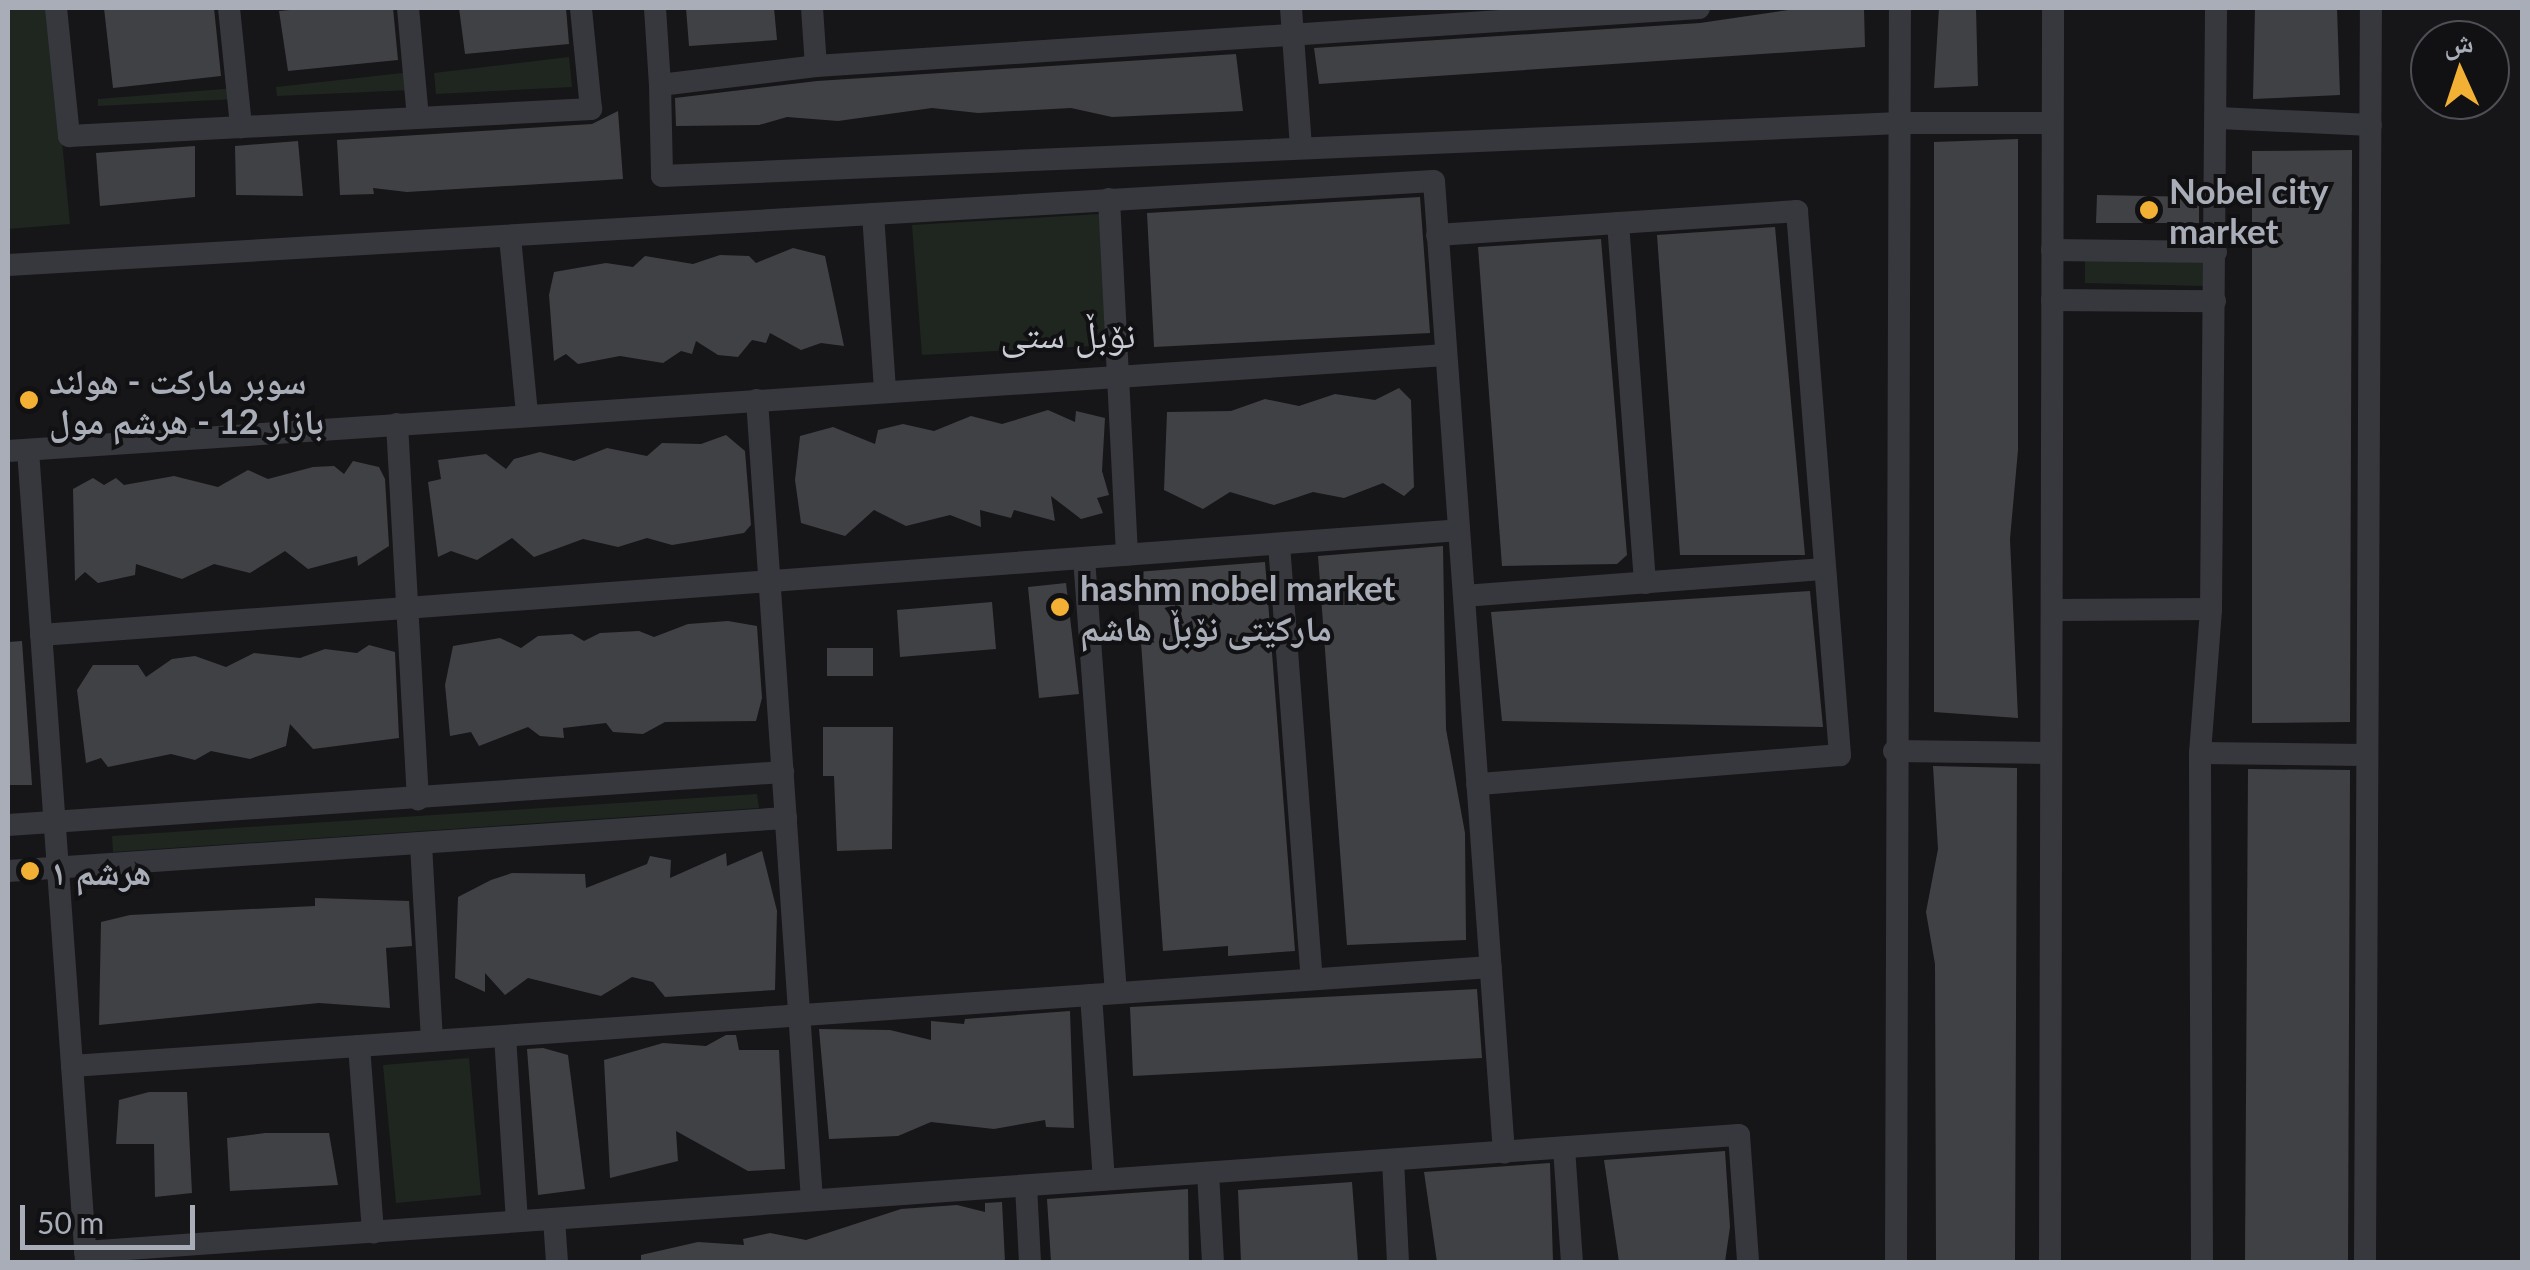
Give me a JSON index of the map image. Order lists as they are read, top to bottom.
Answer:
{
  "districts": ["نۆبڵ ستی"],
  "places": [
    "Nobel city market",
    "سوبر ماركت - هولند بازار 12 - هرشم مول",
    "hashm nobel market مارکێتی نۆبڵ هاشم",
    "هرشم ١"
  ],
  "scale_bar": "50 m",
  "north": "top"
}
